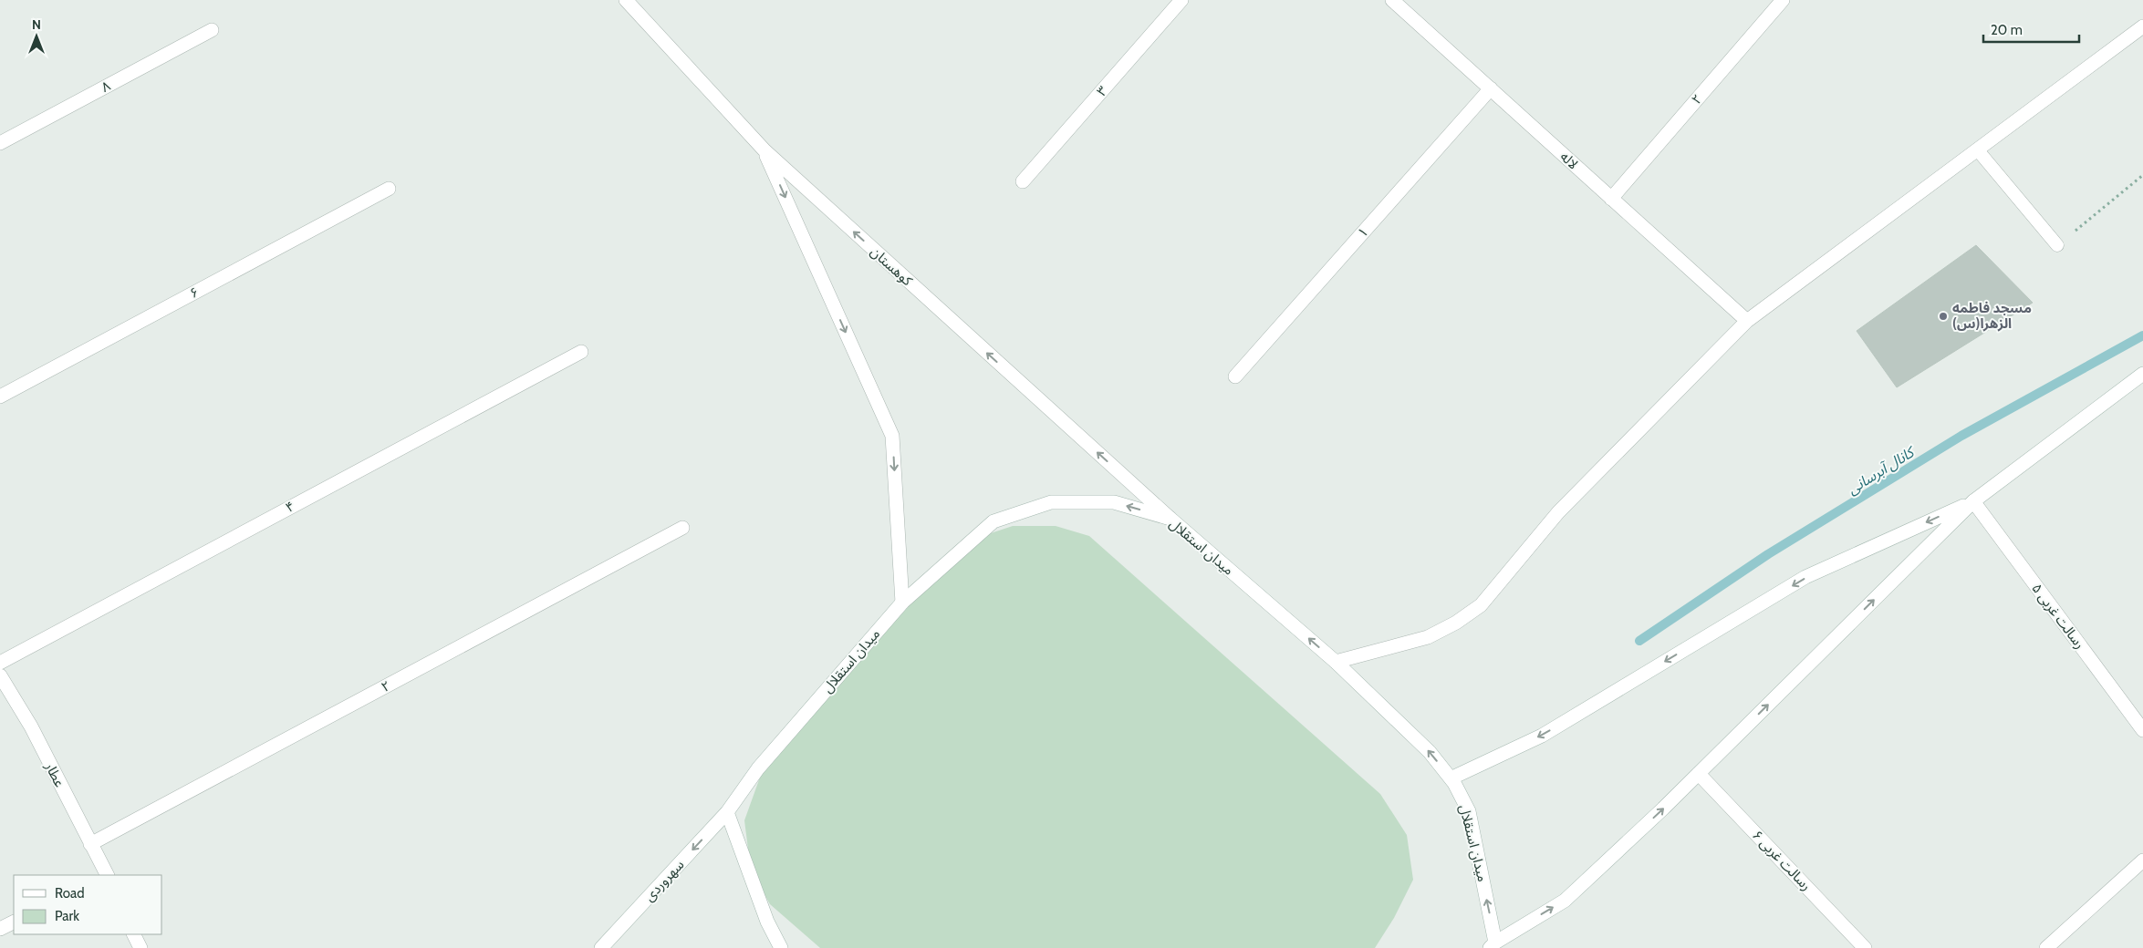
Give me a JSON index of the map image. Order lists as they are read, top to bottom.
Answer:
{
  "streets": {
    "street": [
      "۸",
      "۳",
      "۲",
      "لاله",
      "۱",
      "کوهستان",
      "۶",
      "۴",
      "میدان استقلال",
      "رسالت غربی ۵",
      "عطار",
      "رسالت غربی ۶",
      "سهروردی"
    ]
  },
  "crossings": [
    ["۲", "لاله"],
    ["۲", "عطار"],
    ["لاله", "۱"],
    ["کوهستان", "میدان استقلال"],
    ["میدان استقلال", "سهروردی"]
  ],
  "one_way": ["کوهستان", "سهروردی"],
  "water": ["کانال آبرسانی"],
  "places": ["مسجد فاطمه الزهرا(س)"],
  "legend": ["Road", "Park"],
  "scale_bar": "20 m",
  "north": "top"
}
